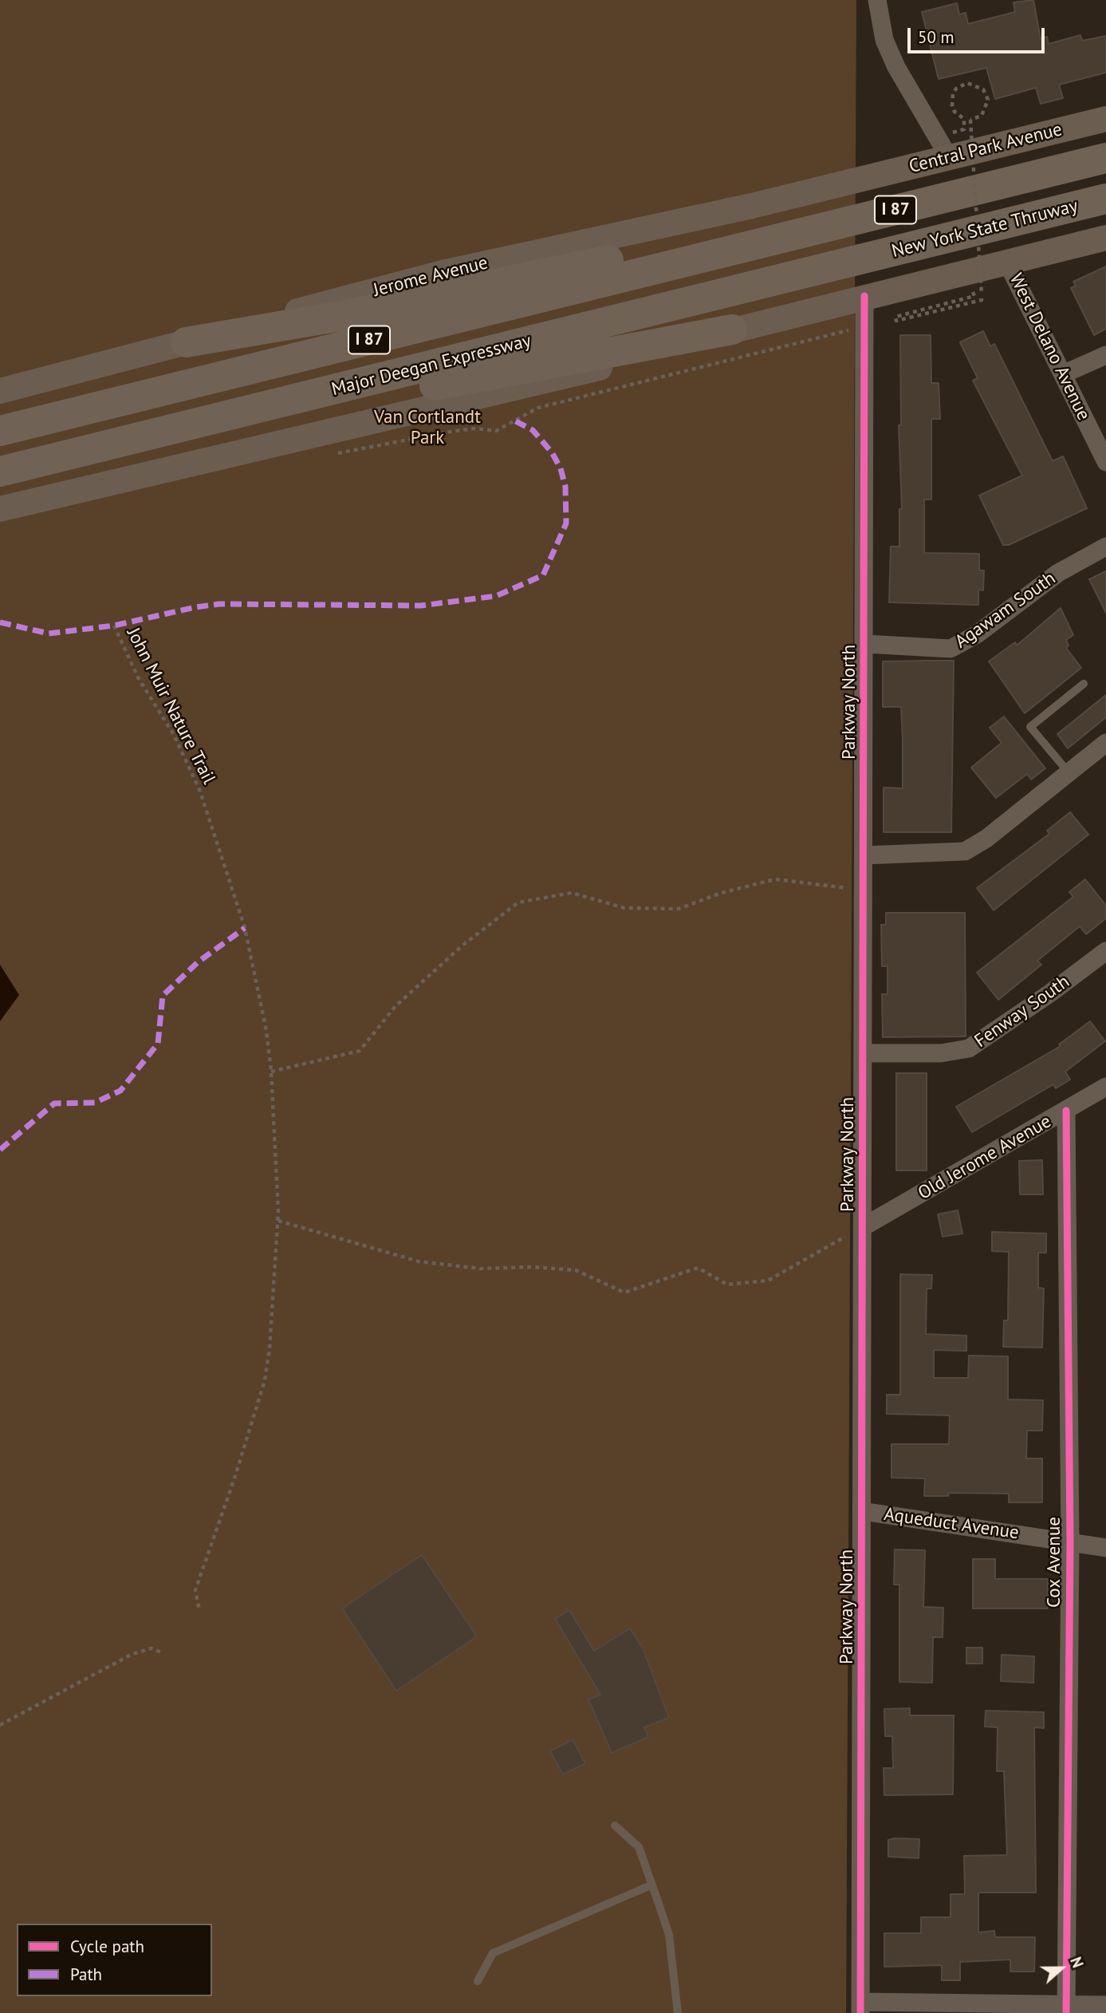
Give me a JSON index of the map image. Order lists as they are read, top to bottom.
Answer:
{
  "streets": {
    "highway": ["I 87", "New York State Thruway", "Major Deegan Expressway"],
    "main road": ["Central Park Avenue", "Jerome Avenue"],
    "street": [
      "West Delano Avenue",
      "Agawam South",
      "Parkway North",
      "Fenway South",
      "Old Jerome Avenue",
      "Aqueduct Avenue",
      "Cox Avenue"
    ],
    "path": ["John Muir Nature Trail"]
  },
  "crossings": [
    ["Central Park Avenue", "Jerome Avenue"],
    ["New York State Thruway", "Major Deegan Expressway"],
    ["Agawam South", "Parkway North"],
    ["Parkway North", "Fenway South"],
    ["Parkway North", "Old Jerome Avenue"],
    ["Parkway North", "Aqueduct Avenue"],
    ["Old Jerome Avenue", "Cox Avenue"],
    ["Aqueduct Avenue", "Cox Avenue"]
  ],
  "parks": ["Van Cortlandt Park"],
  "legend": ["Cycle path", "Path"],
  "scale_bar": "50 m",
  "north": "right"
}
